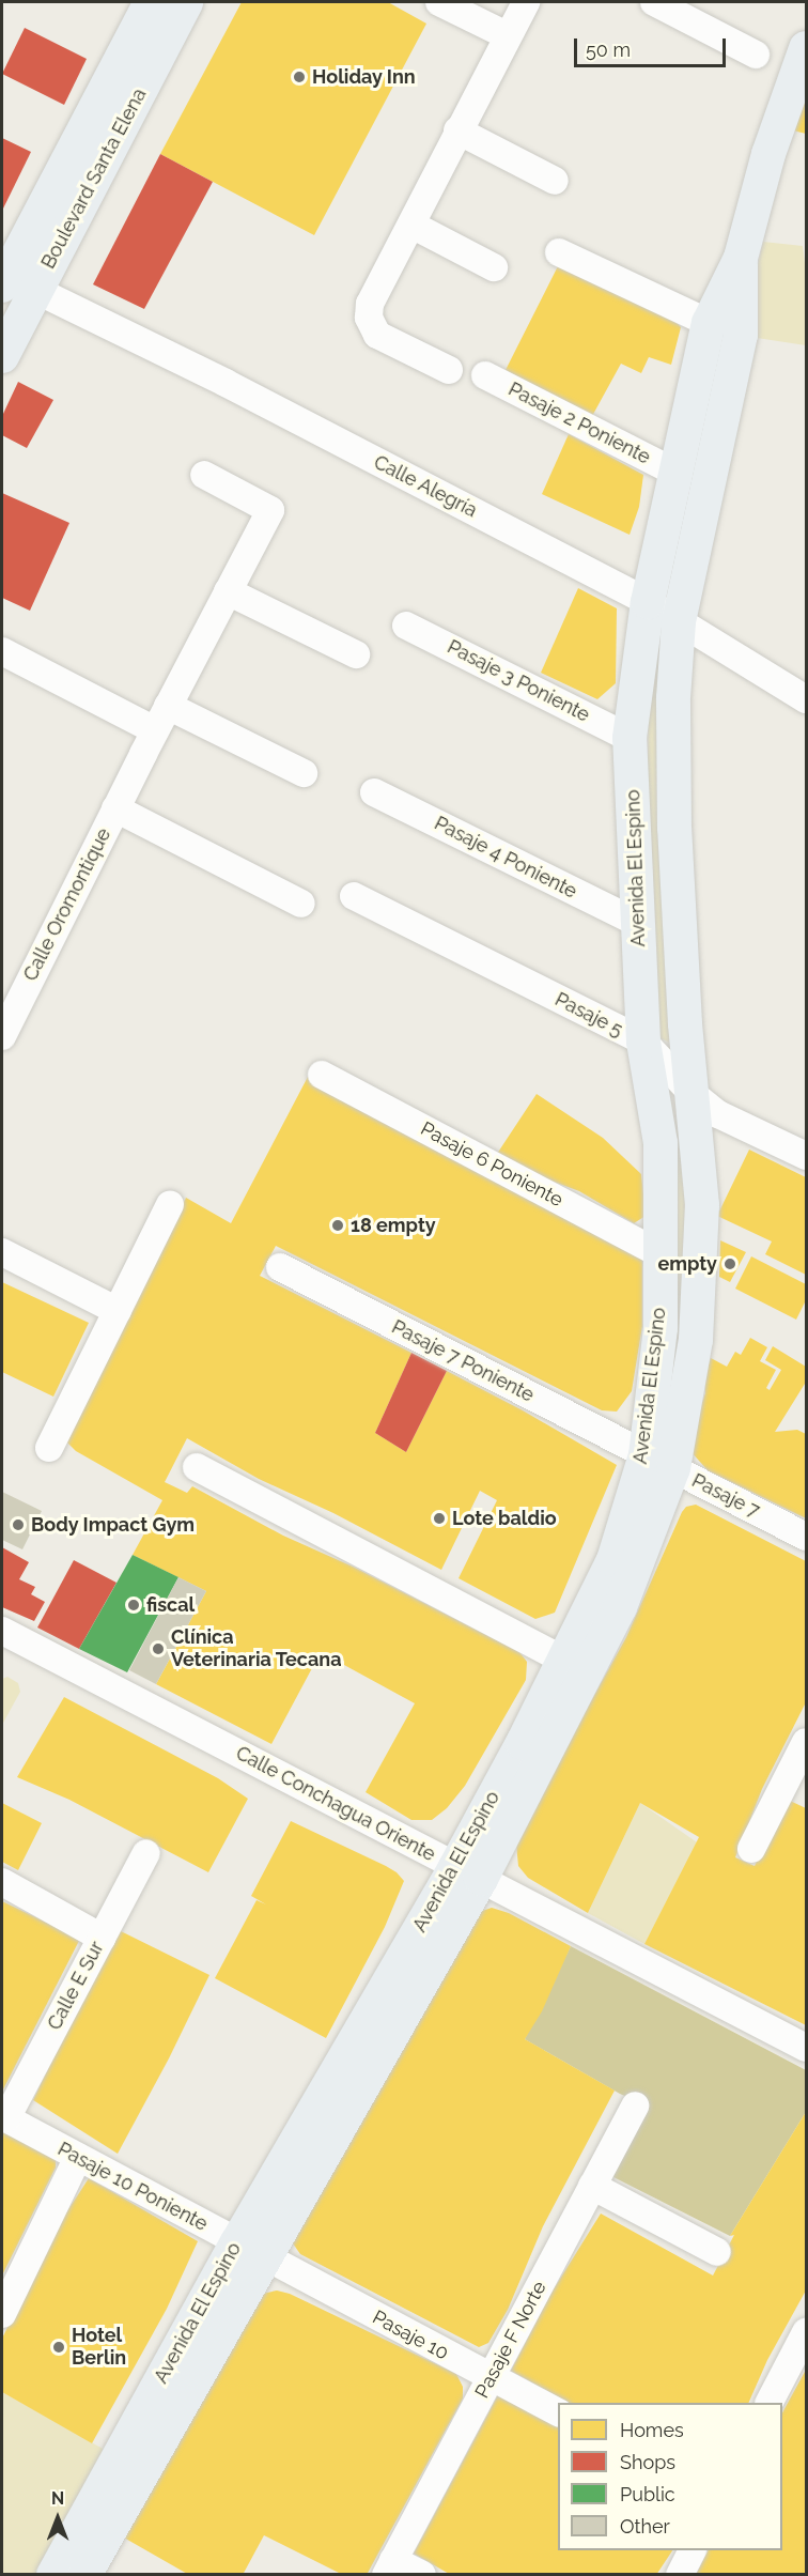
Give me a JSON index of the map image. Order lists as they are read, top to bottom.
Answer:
{
  "streets": {
    "main road": ["Boulevard Santa Elena", "Avenida El Espino"],
    "street": [
      "Pasaje 2 Poniente",
      "Calle Alegría",
      "Pasaje 3 Poniente",
      "Pasaje 4 Poniente",
      "Calle Oromontique",
      "Pasaje 5",
      "Pasaje 6 Poniente",
      "Pasaje 7 Poniente",
      "Pasaje 7",
      "Calle Conchagua Oriente",
      "Calle E Sur",
      "Pasaje 10 Poniente",
      "Pasaje 10",
      "Pasaje F Norte"
    ]
  },
  "crossings": [
    ["Boulevard Santa Elena", "Calle Alegría"],
    ["Pasaje 2 Poniente", "Avenida El Espino"],
    ["Calle Alegría", "Avenida El Espino"],
    ["Pasaje 3 Poniente", "Avenida El Espino"],
    ["Pasaje 4 Poniente", "Avenida El Espino"],
    ["Avenida El Espino", "Pasaje 5"],
    ["Avenida El Espino", "Pasaje 6 Poniente"],
    ["Avenida El Espino", "Pasaje 7 Poniente"],
    ["Avenida El Espino", "Pasaje 7"],
    ["Avenida El Espino", "Calle Conchagua Oriente"],
    ["Avenida El Espino", "Pasaje 10 Poniente"],
    ["Avenida El Espino", "Pasaje 10"],
    ["Pasaje 7 Poniente", "Pasaje 7"],
    ["Calle E Sur", "Pasaje 10 Poniente"],
    ["Pasaje 10 Poniente", "Pasaje 10"],
    ["Pasaje 10", "Pasaje F Norte"]
  ],
  "places": [
    "Holiday Inn",
    "18 empty",
    "empty",
    "Lote baldio",
    "Body Impact Gym",
    "fiscal",
    "Clínica Veterinaria Tecana",
    "Hotel Berlin"
  ],
  "legend": [
    "Homes",
    "Shops",
    "Public",
    "Other"
  ],
  "scale_bar": "50 m",
  "north": "top"
}
